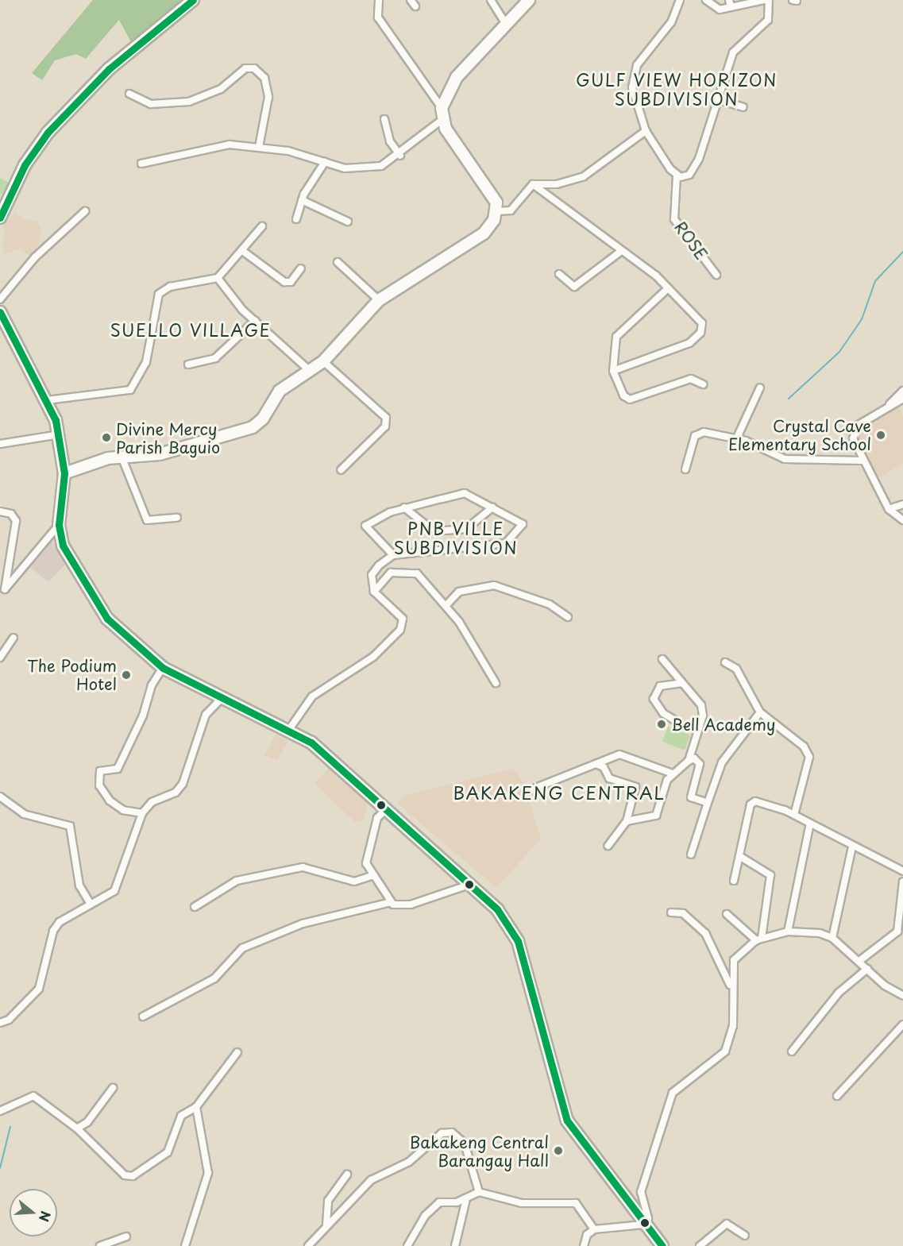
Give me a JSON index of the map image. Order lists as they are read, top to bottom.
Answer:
{
  "streets": {
    "street": ["ROSE"]
  },
  "districts": [
    "GULF VIEW HORIZON SUBDIVISION",
    "SUELLO VILLAGE",
    "PNB VILLE SUBDIVISION",
    "BAKAKENG CENTRAL"
  ],
  "places": [
    "Crystal Cave Elementary School",
    "Divine Mercy Parish Baguio",
    "The Podium Hotel",
    "Bell Academy",
    "Bakakeng Central Barangay Hall"
  ],
  "north": "right"
}
